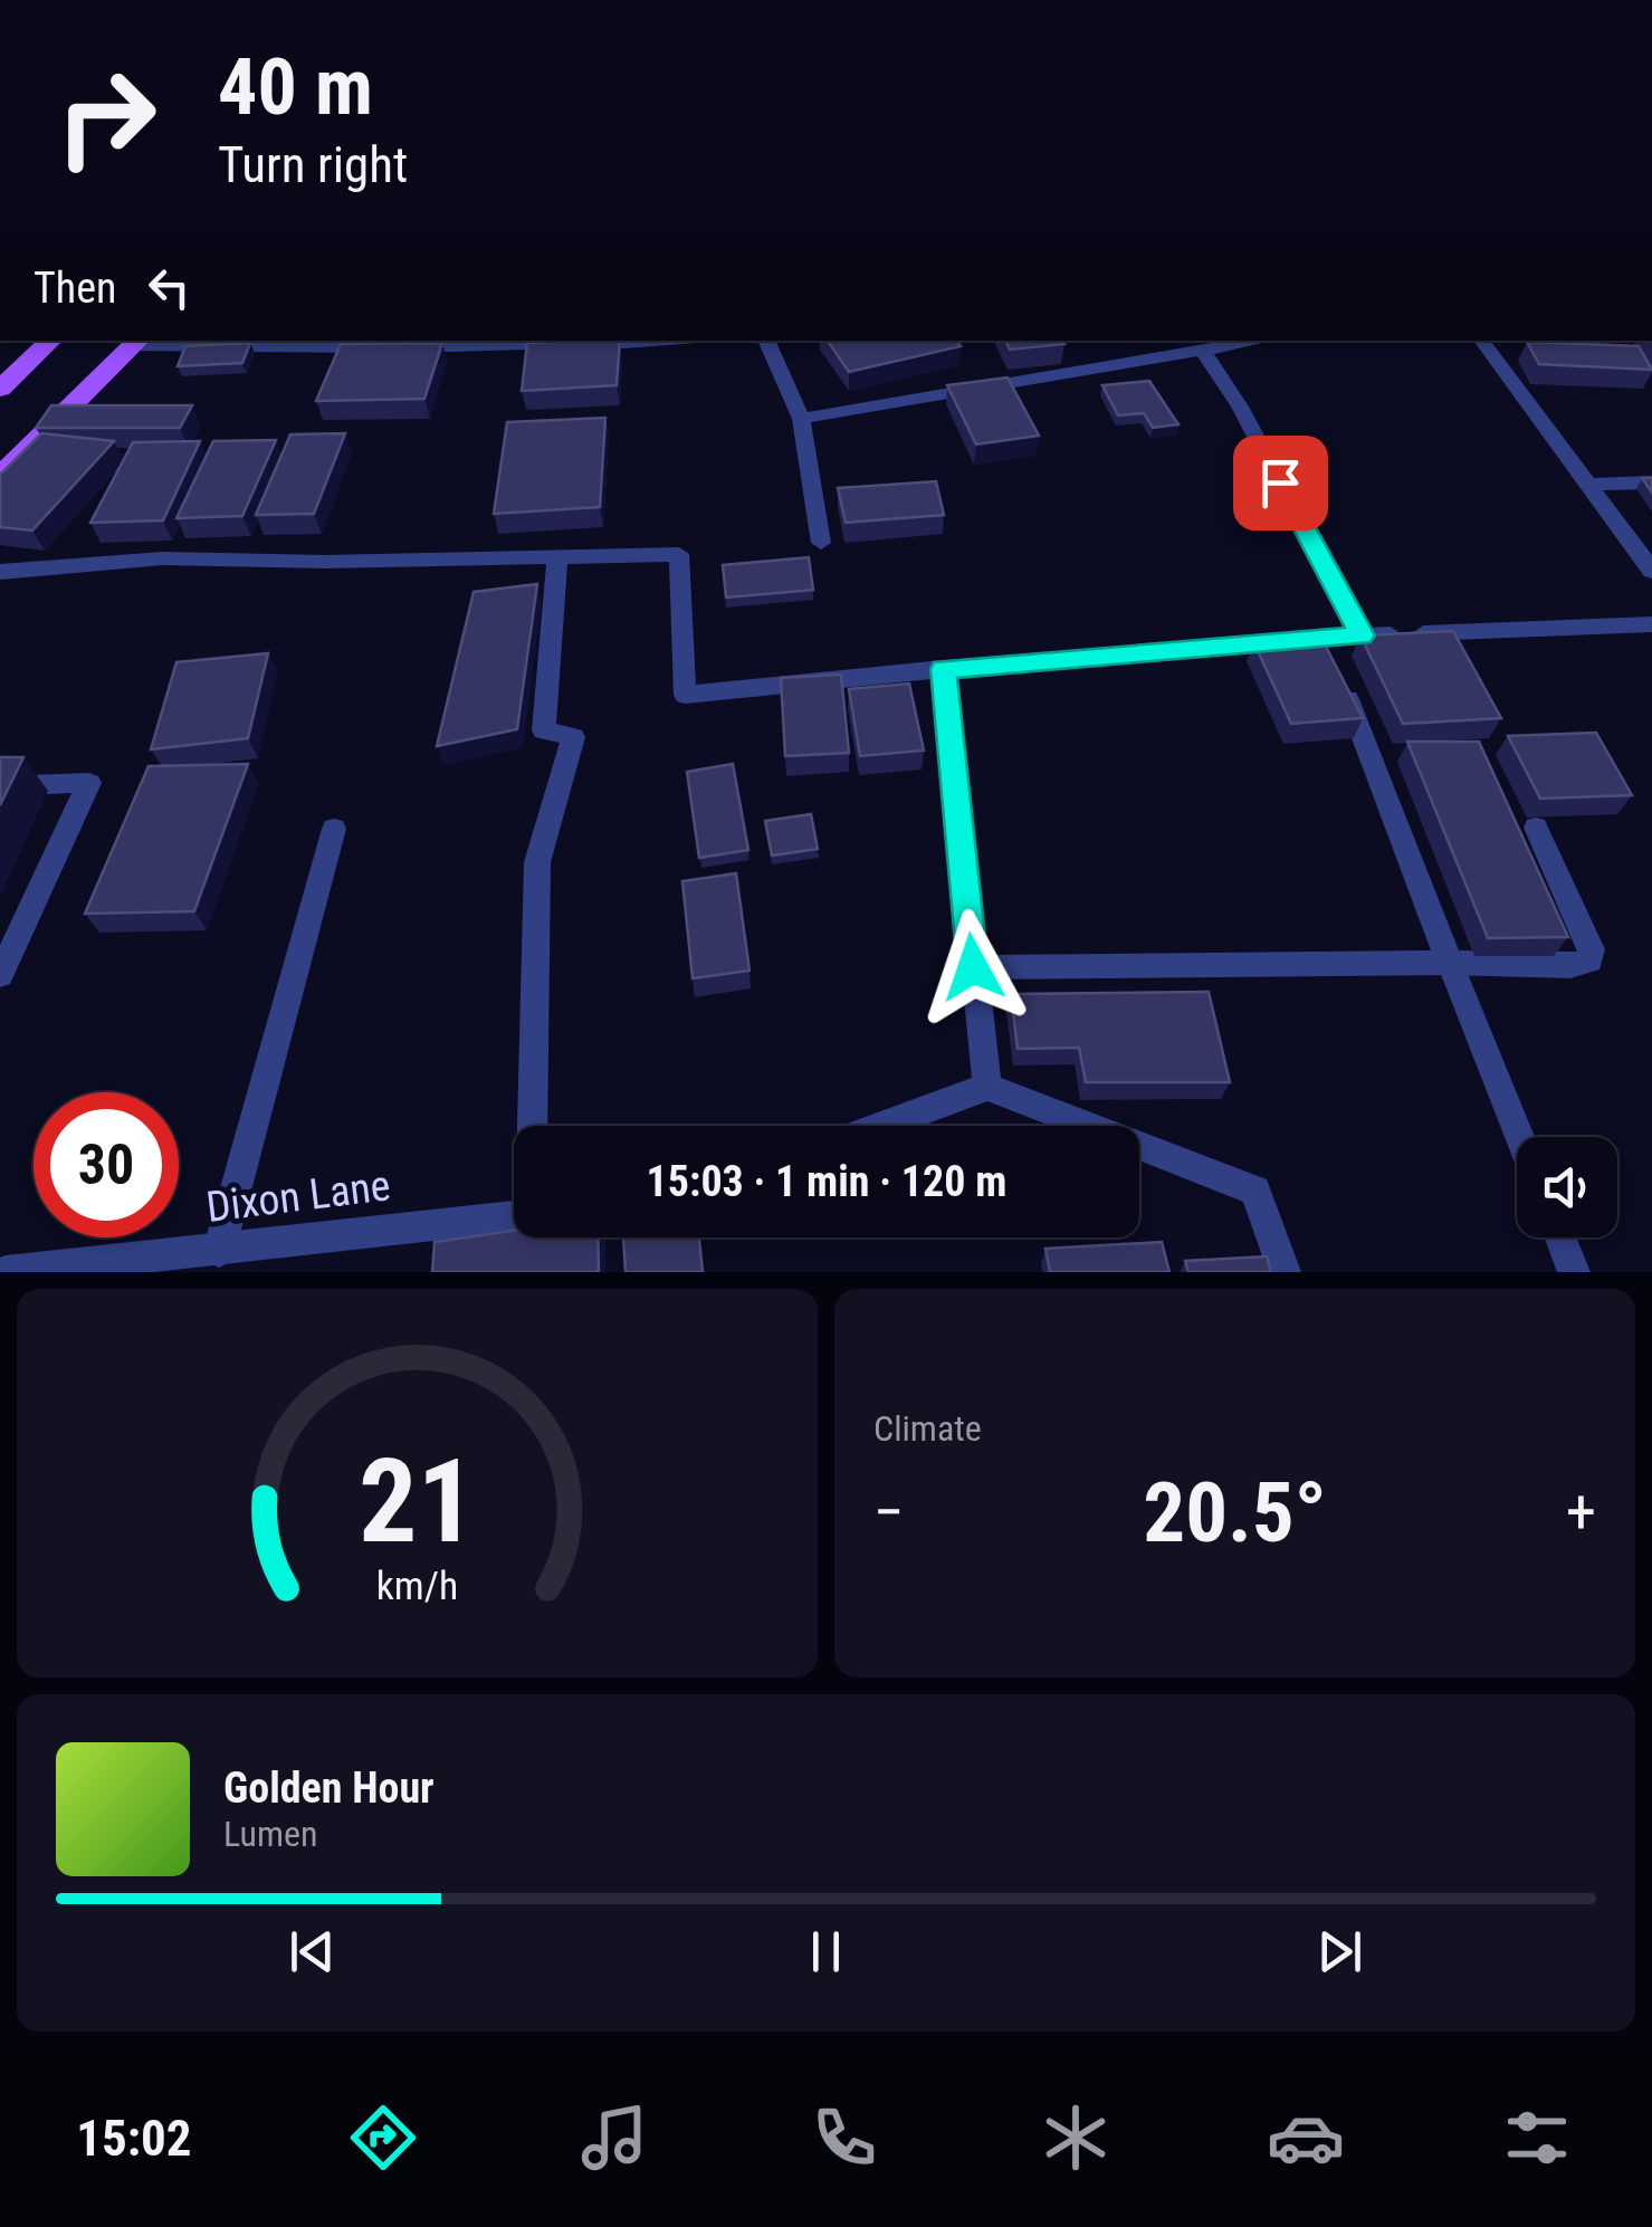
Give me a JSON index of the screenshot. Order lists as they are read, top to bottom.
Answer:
{
  "streets": {
    "street": ["Dixon Lane"]
  },
  "page": {
    "turn": ["40 m", "Turn right"],
    "then": "Then",
    "limit": "30",
    "trip": "15:03 · 1 min · 120 m",
    "tile": "Climate",
    "heat": ["−", "20.5°", "+"],
    "song": ["Golden Hour", "Lumen"],
    "tabs": "15:02",
    "gauge": ["21", "km/h"]
  }
}
